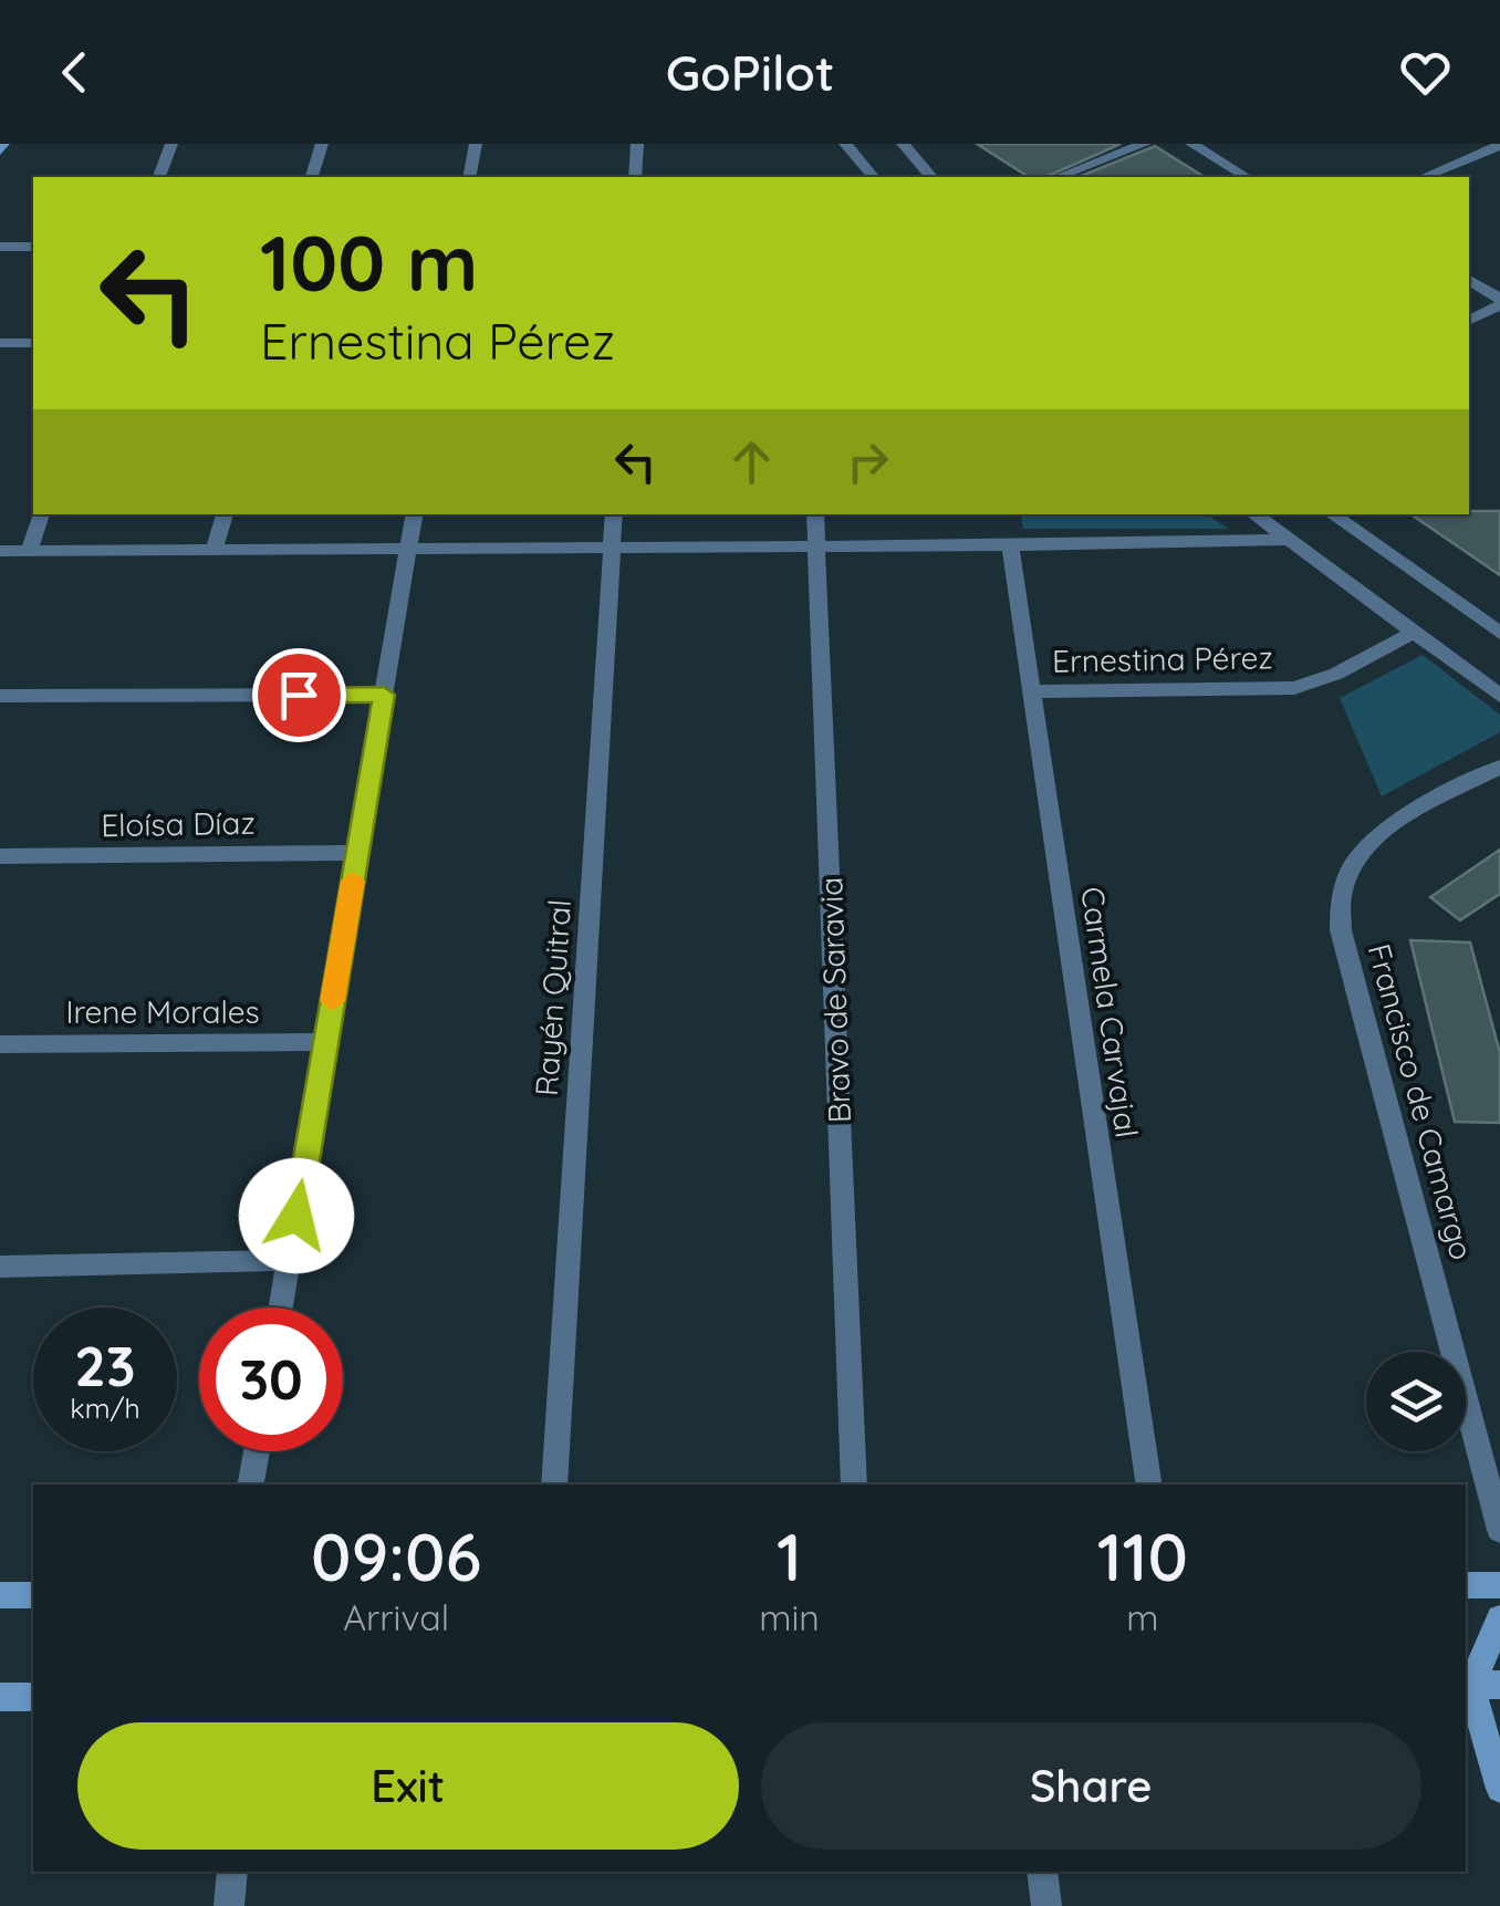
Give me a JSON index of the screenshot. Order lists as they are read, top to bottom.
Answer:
{
  "streets": {
    "street": [
      "Ernestina Pérez",
      "Eloísa Díaz",
      "Rayén Quitral",
      "Bravo de Saravia",
      "Irene Morales",
      "Carmela Carvajal",
      "Francisco de Camargo"
    ]
  },
  "crossings": [
    ["Ernestina Pérez", "Carmela Carvajal"]
  ],
  "page": {
    "header": "GoPilot",
    "turn": ["100 m", "Ernestina Pérez"],
    "speed": "23 km/h",
    "limit": "30",
    "eta": [
      "09:06",
      "Arrival",
      "1",
      "min",
      "110",
      "m"
    ],
    "buttons": ["Exit", "Share"]
  }
}
